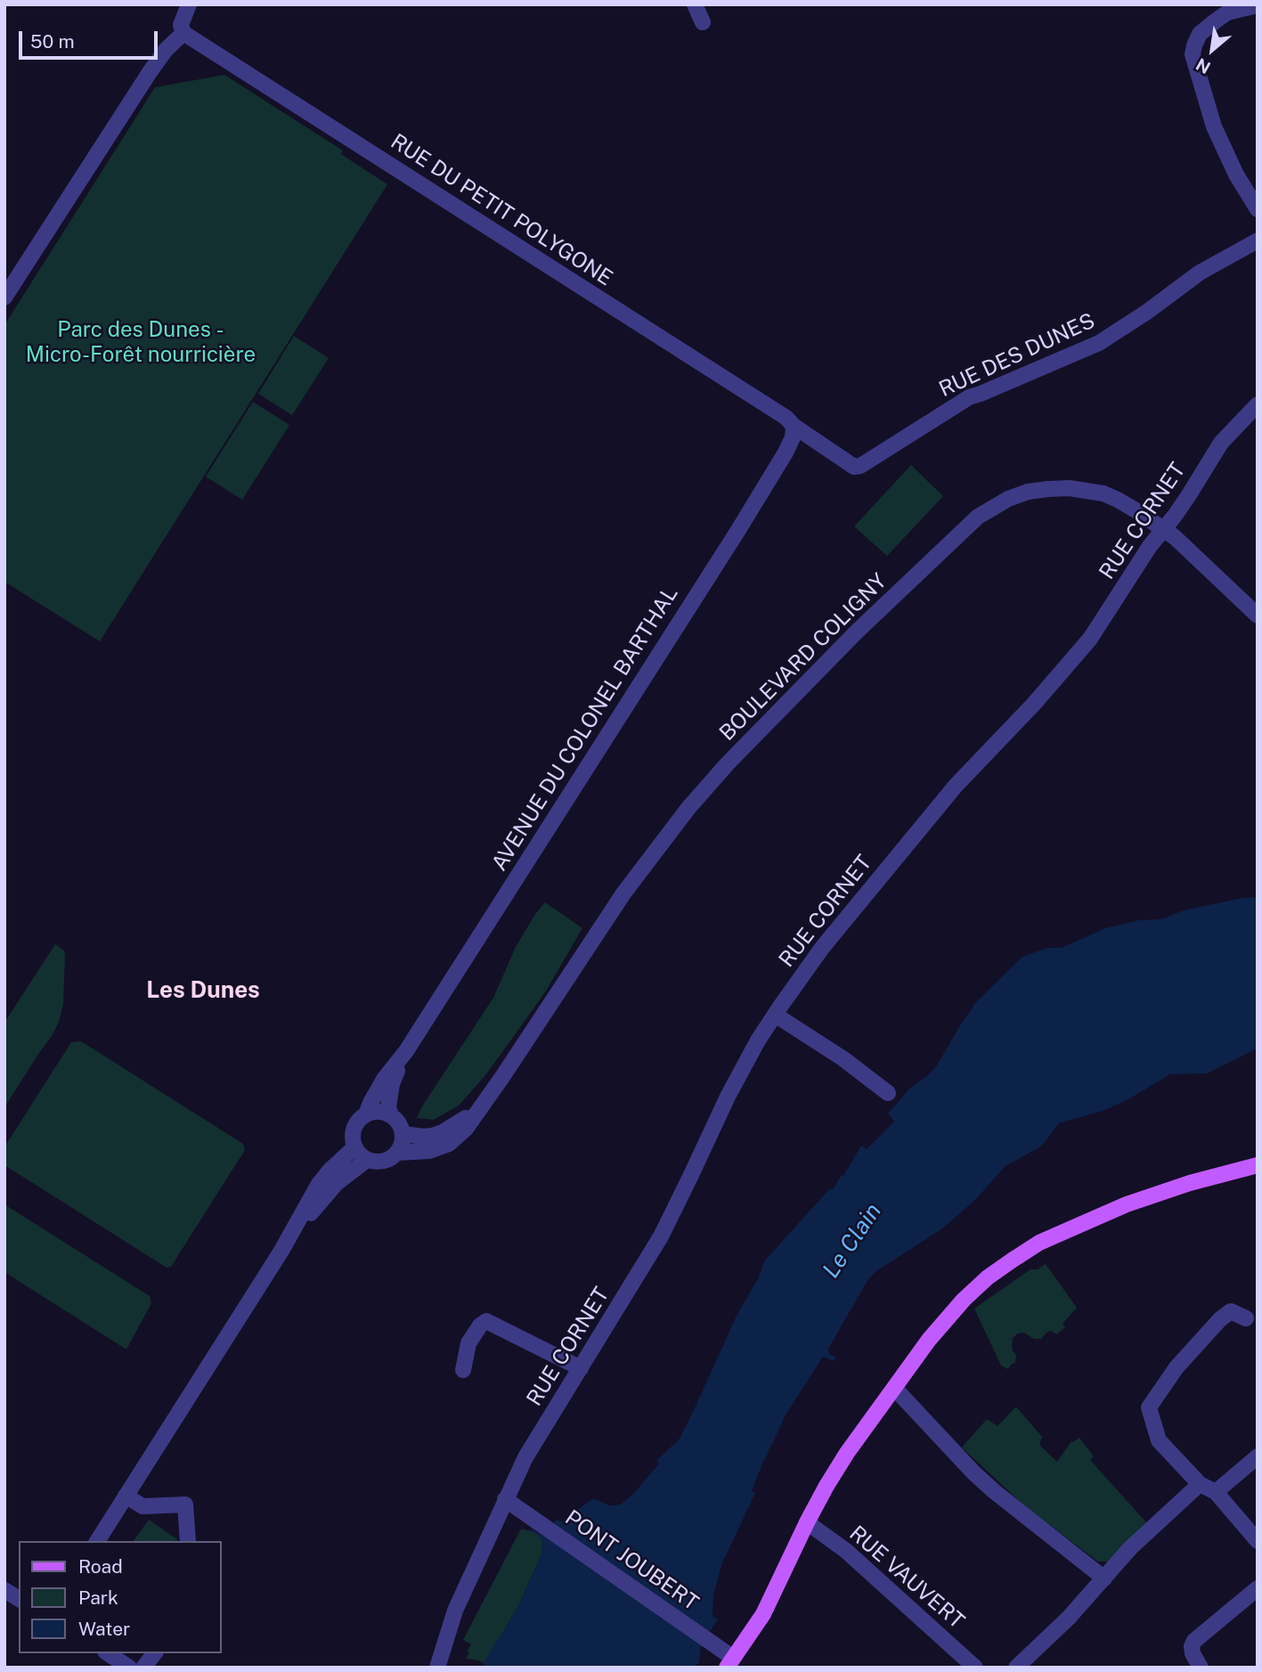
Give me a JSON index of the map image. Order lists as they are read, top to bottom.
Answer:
{
  "streets": {
    "street": [
      "RUE DU PETIT POLYGONE",
      "RUE DES DUNES",
      "RUE CORNET",
      "BOULEVARD COLIGNY",
      "AVENUE DU COLONEL BARTHAL",
      "PONT JOUBERT",
      "RUE VAUVERT"
    ]
  },
  "crossings": [
    ["RUE DU PETIT POLYGONE", "RUE DES DUNES"],
    ["RUE DU PETIT POLYGONE", "AVENUE DU COLONEL BARTHAL"],
    ["RUE DES DUNES", "AVENUE DU COLONEL BARTHAL"],
    ["RUE CORNET", "PONT JOUBERT"],
    ["BOULEVARD COLIGNY", "AVENUE DU COLONEL BARTHAL"]
  ],
  "districts": ["Les Dunes"],
  "water": ["Le Clain"],
  "parks": ["Parc des Dunes - Micro-Forêt nourricière"],
  "legend": ["Road", "Park", "Water"],
  "scale_bar": "50 m",
  "north": "bottom left"
}
